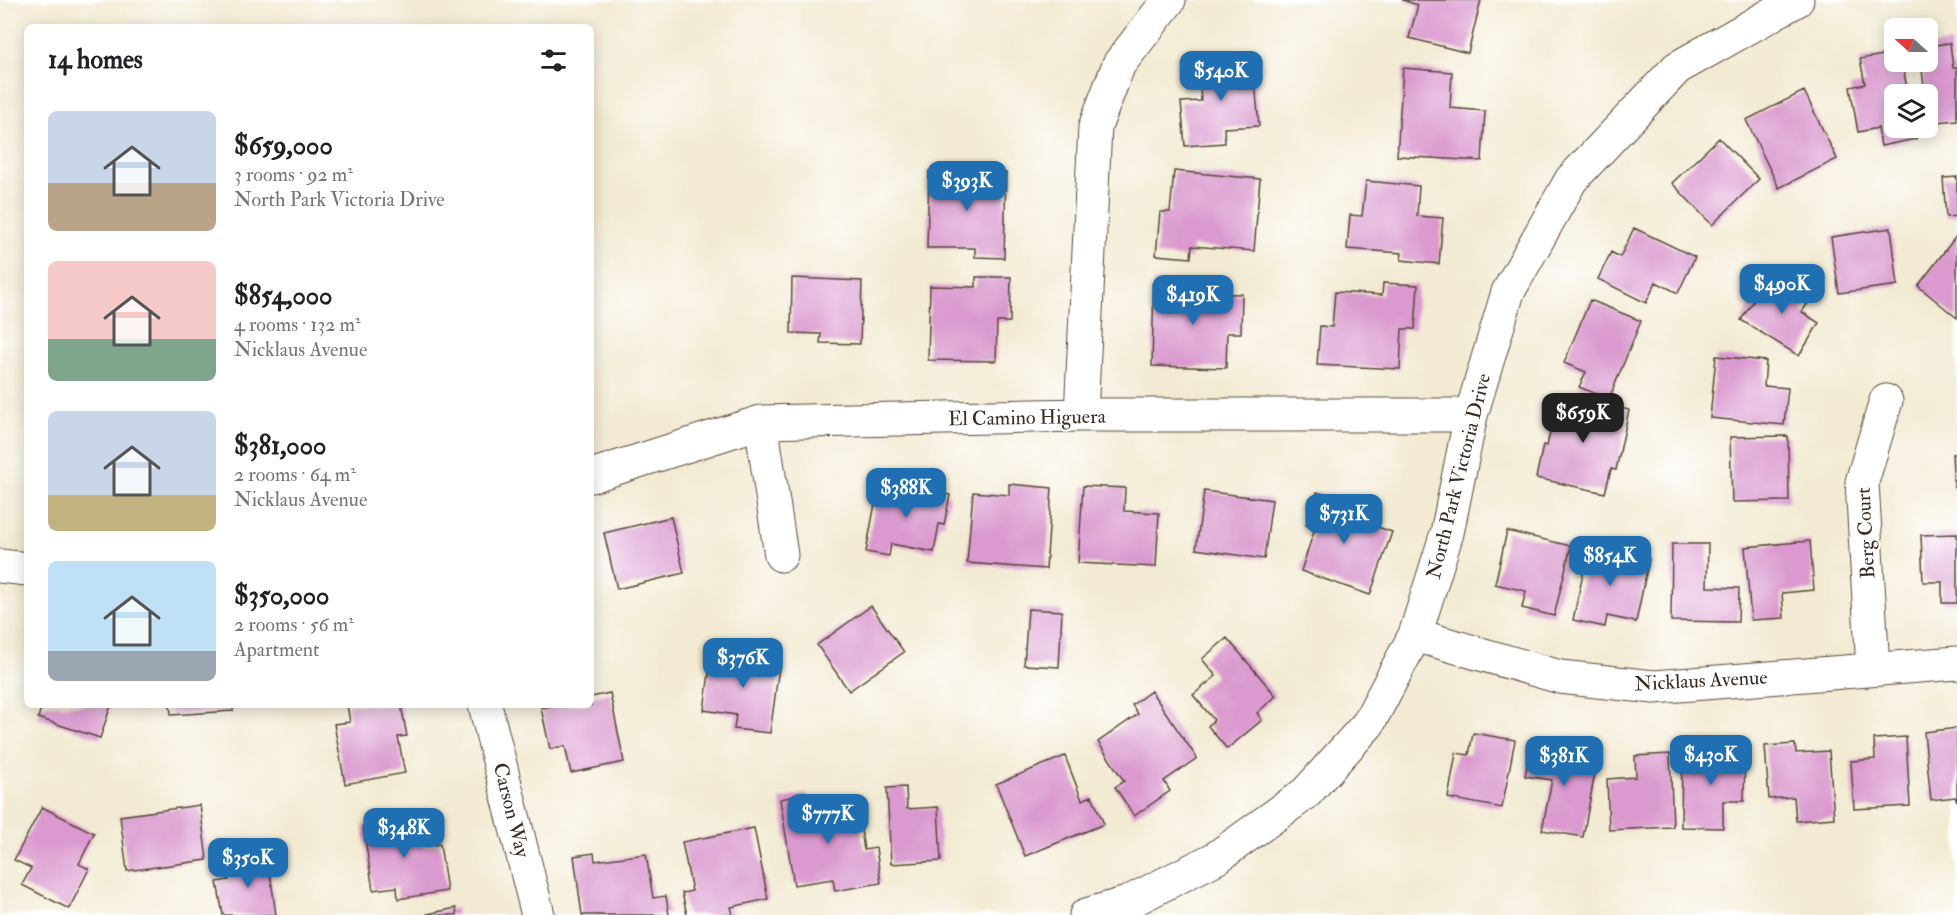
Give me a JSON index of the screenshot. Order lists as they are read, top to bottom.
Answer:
{
  "streets": {
    "street": [
      "El Camino Higuera",
      "North Park Victoria Drive",
      "Berg Court",
      "Nicklaus Avenue",
      "Carson Way"
    ]
  },
  "crossings": [
    ["El Camino Higuera", "North Park Victoria Drive"],
    ["North Park Victoria Drive", "Nicklaus Avenue"],
    ["Berg Court", "Nicklaus Avenue"]
  ],
  "north": "left",
  "page": {
    "heading": "14 homes",
    "price": [
      "$540K",
      "$393K",
      "$490K",
      "$419K",
      "$659K",
      "$388K",
      "$731K",
      "$854K",
      "$376K",
      "$430K",
      "$381K",
      "$777K",
      "$348K",
      "$350K"
    ],
    "list": [
      {
        "name": "$659,000",
        "note": "3 rooms · 92 m² · North Park Victoria Drive"
      },
      {
        "name": "$854,000",
        "note": "4 rooms · 132 m² · Nicklaus Avenue"
      },
      {
        "name": "$381,000",
        "note": "2 rooms · 64 m² · Nicklaus Avenue"
      },
      {
        "name": "$350,000",
        "note": "2 rooms · 56 m² · Apartment"
      }
    ]
  }
}
